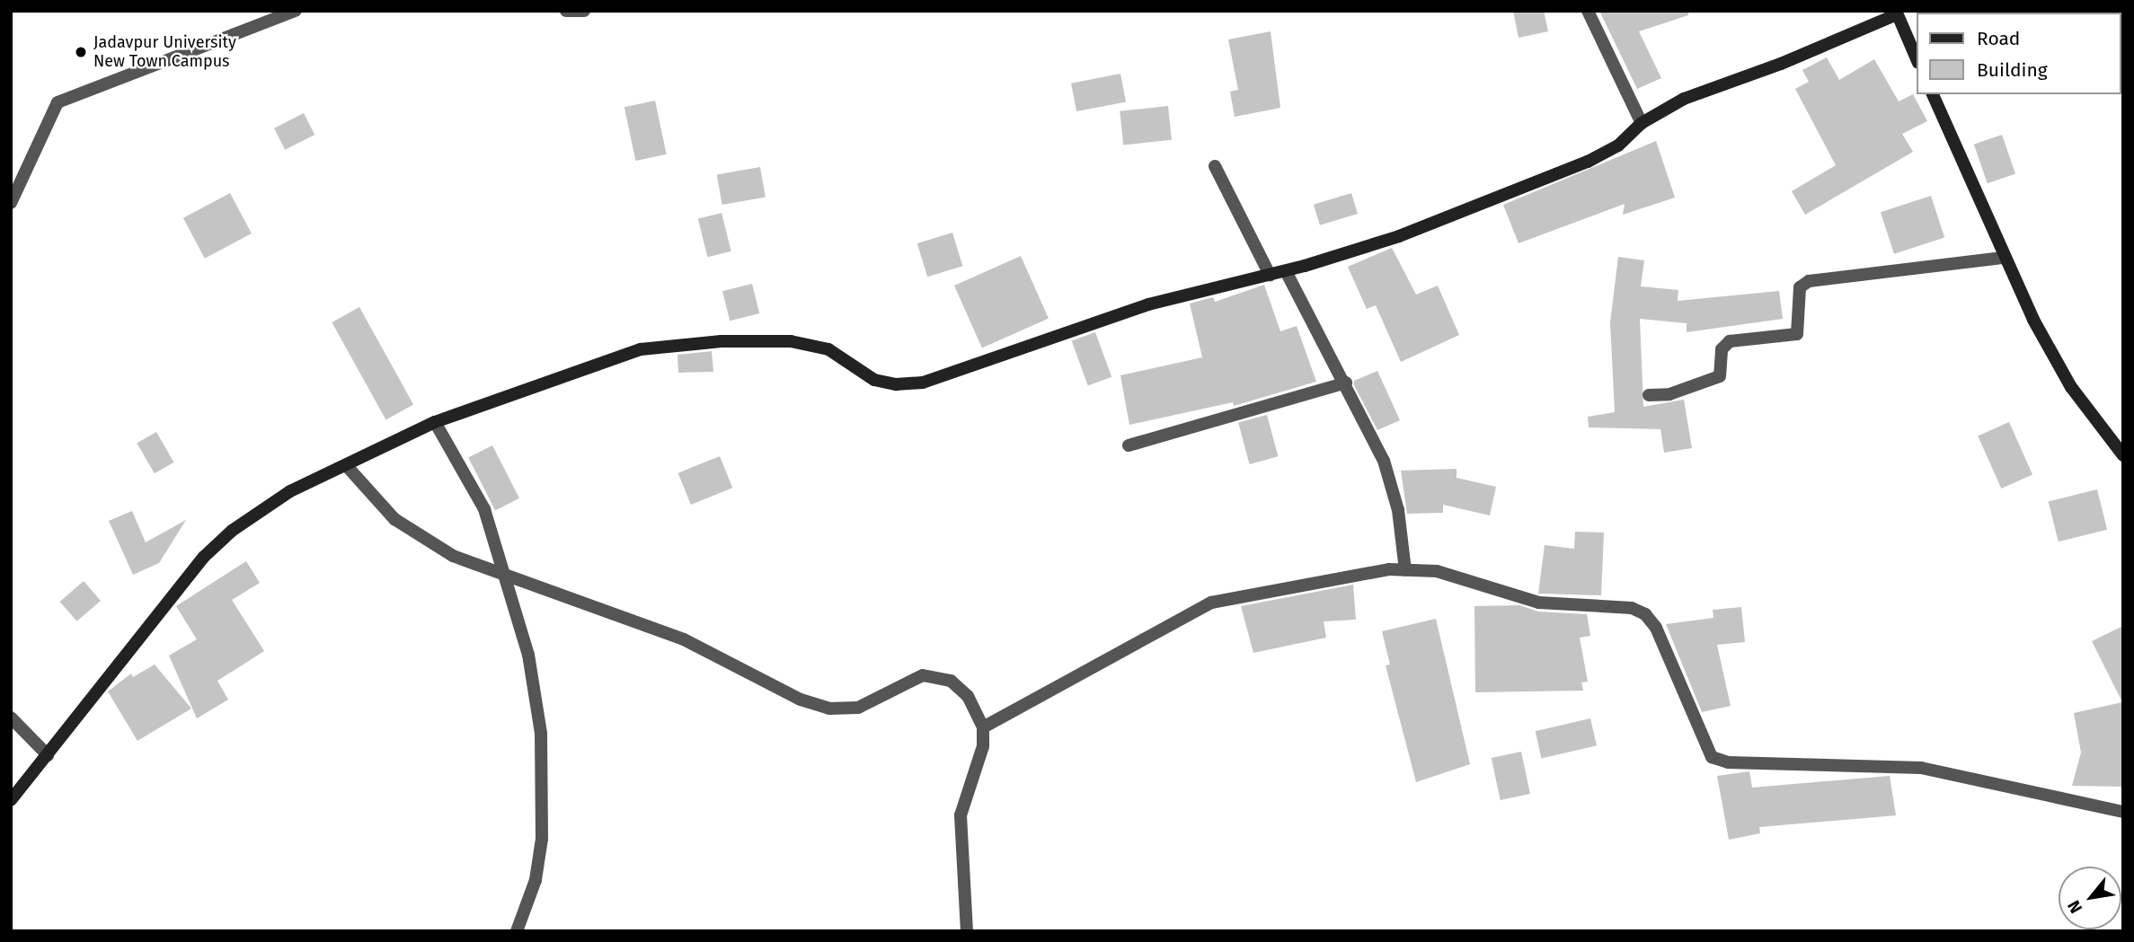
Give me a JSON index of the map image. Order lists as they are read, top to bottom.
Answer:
{
  "places": ["Jadavpur University New Town Campus"],
  "legend": ["Road", "Building"],
  "north": "bottom left"
}
